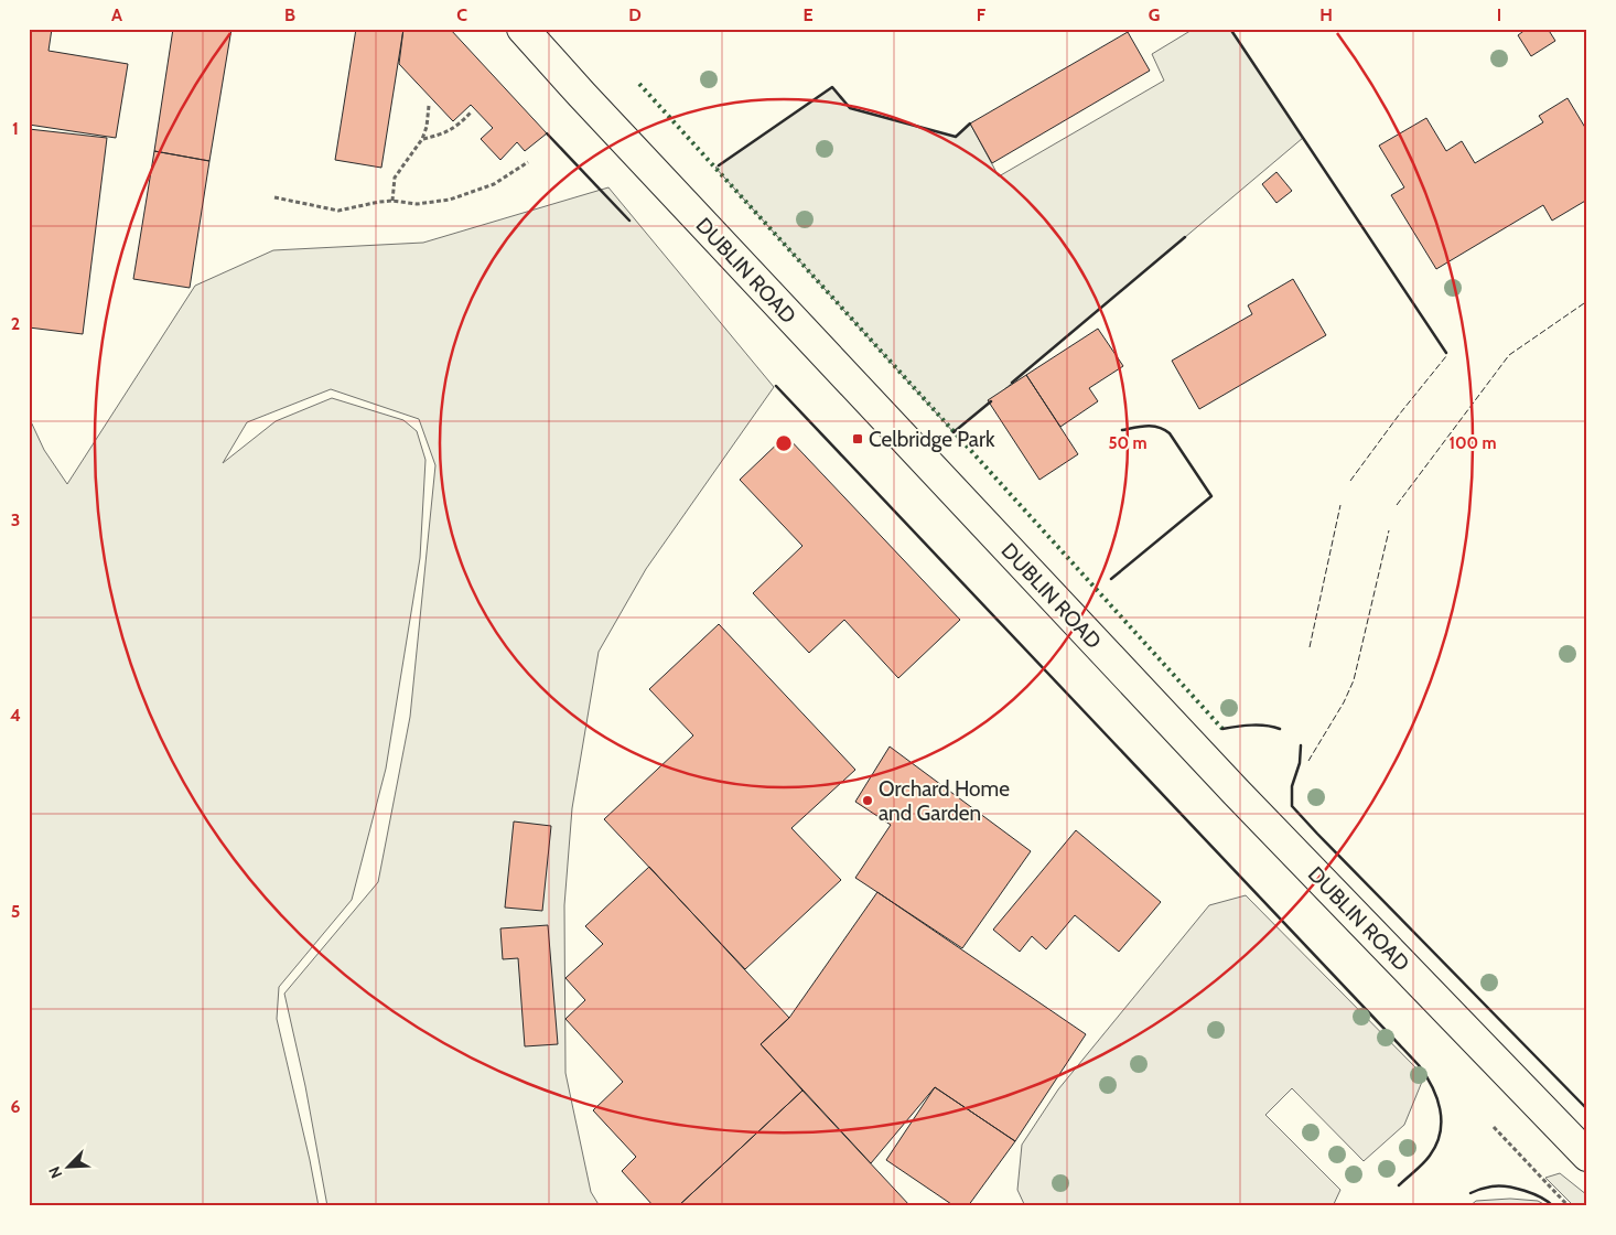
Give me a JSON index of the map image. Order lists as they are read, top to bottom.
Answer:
{
  "streets": {
    "main road": ["DUBLIN ROAD"]
  },
  "places": {
    "transit": ["Celbridge Park"],
    "other": ["Orchard Home and Garden"]
  },
  "north": "bottom left",
  "grid": {
    "columns": [
      "A",
      "B",
      "C",
      "D",
      "E",
      "F",
      "G",
      "H",
      "I"
    ],
    "rows": [
      "1",
      "2",
      "3",
      "4",
      "5",
      "6"
    ]
  },
  "rings": ["50 m", "100 m"]
}
